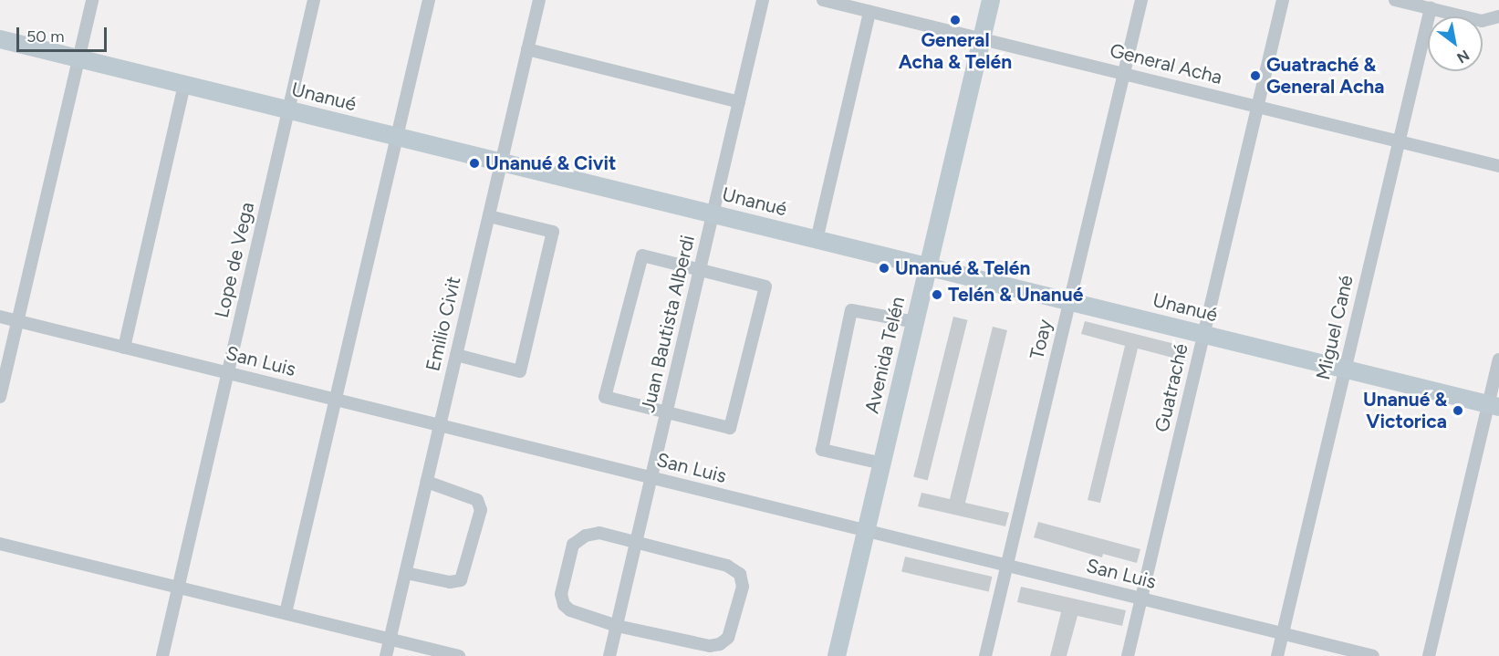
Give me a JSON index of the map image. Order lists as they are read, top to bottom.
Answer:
{
  "streets": {
    "street": [
      "General Acha",
      "Unanué",
      "Lope de Vega",
      "Emilio Civit",
      "Juan Bautista Alberdi",
      "Miguel Cané",
      "Toay",
      "Avenida Telén",
      "San Luis",
      "Guatraché"
    ]
  },
  "crossings": [
    ["General Acha", "Miguel Cané"],
    ["General Acha", "Toay"],
    ["General Acha", "Avenida Telén"],
    ["General Acha", "Guatraché"],
    ["Unanué", "Lope de Vega"],
    ["Unanué", "Emilio Civit"],
    ["Unanué", "Juan Bautista Alberdi"],
    ["Unanué", "Miguel Cané"],
    ["Unanué", "Toay"],
    ["Unanué", "Avenida Telén"],
    ["Unanué", "Guatraché"],
    ["Lope de Vega", "San Luis"],
    ["Emilio Civit", "San Luis"],
    ["Juan Bautista Alberdi", "San Luis"],
    ["Miguel Cané", "San Luis"],
    ["Toay", "San Luis"],
    ["Avenida Telén", "San Luis"],
    ["San Luis", "Guatraché"]
  ],
  "places": [
    "General Acha & Telén",
    "Guatraché & General Acha",
    "Unanué & Civit",
    "Unanué & Telén",
    "Telén & Unanué",
    "Unanué & Victorica"
  ],
  "scale_bar": "50 m",
  "north": "bottom right"
}
